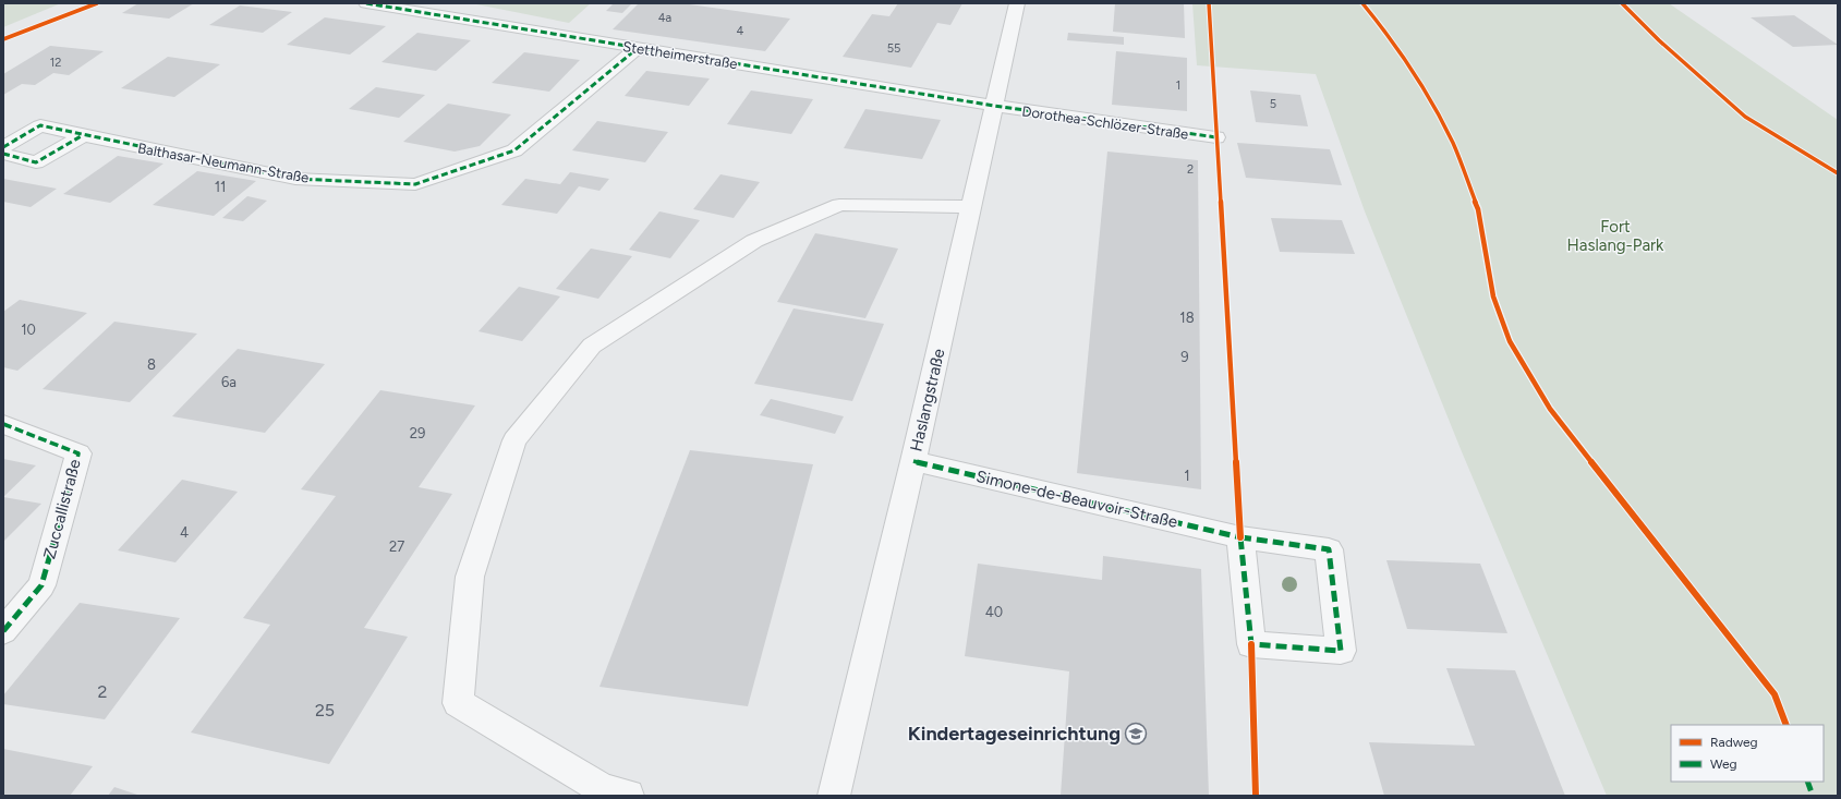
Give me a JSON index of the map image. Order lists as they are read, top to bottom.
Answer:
{
  "streets": {
    "street": [
      "Stettheimerstraße",
      "Dorothea-Schlözer-Straße",
      "Balthasar-Neumann-Straße",
      "Haslangstraße",
      "Simone-de-Beauvoir-Straße",
      "Zuccallistraße"
    ]
  },
  "crossings": [
    ["Stettheimerstraße", "Dorothea-Schlözer-Straße"],
    ["Stettheimerstraße", "Balthasar-Neumann-Straße"],
    ["Stettheimerstraße", "Haslangstraße"],
    ["Dorothea-Schlözer-Straße", "Haslangstraße"],
    ["Haslangstraße", "Simone-de-Beauvoir-Straße"]
  ],
  "parks": ["Fort Haslang-Park"],
  "places": {
    "school or university": ["Kindertageseinrichtung"]
  },
  "house_numbers": [
    "4a",
    "4",
    "55",
    "12",
    "1",
    "5",
    "2",
    "11",
    "18",
    "10",
    "9",
    "8",
    "6a",
    "29",
    "1",
    "4",
    "27",
    "40",
    "2",
    "25"
  ],
  "legend": ["Radweg", "Weg"]
}
